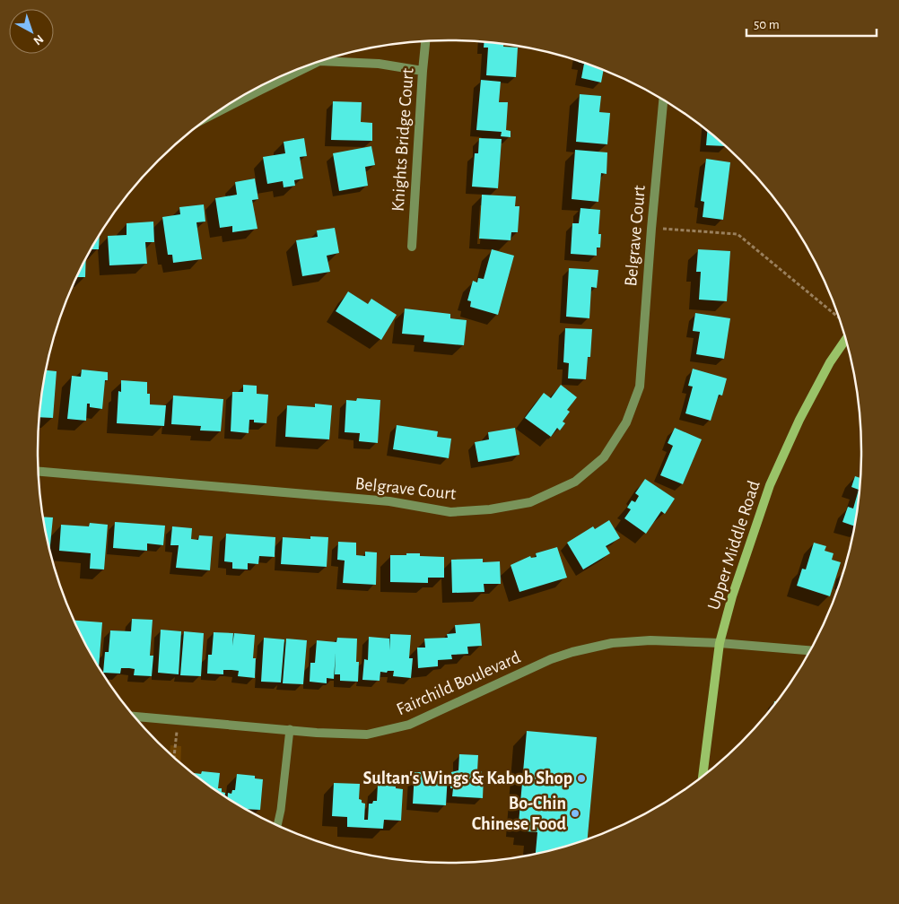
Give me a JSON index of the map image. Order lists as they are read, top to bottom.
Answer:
{
  "streets": {
    "street": [
      "Knights Bridge Court",
      "Belgrave Court",
      "Upper Middle Road",
      "Fairchild Boulevard"
    ]
  },
  "crossings": [
    ["Upper Middle Road", "Fairchild Boulevard"]
  ],
  "places": ["Sultan's Wings & Kabob Shop", "Bo-Chin Chinese Food"],
  "scale_bar": "50 m",
  "north": "bottom right"
}
